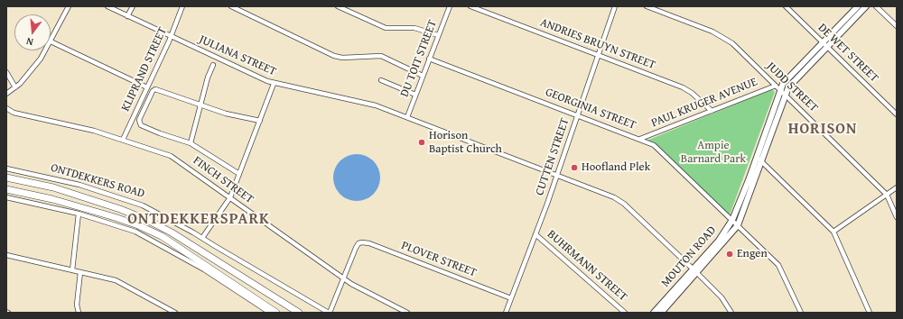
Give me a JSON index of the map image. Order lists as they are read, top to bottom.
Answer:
{
  "streets": {
    "main road": ["ONTDEKKERS ROAD", "MOUTON ROAD"],
    "street": [
      "ANDRIES BRUYN STREET",
      "DE WET STREET",
      "JULIANA STREET",
      "DU TOIT STREET",
      "KLIPRAND STREET",
      "JUDD STREET",
      "PAUL KRUGER AVENUE",
      "GEORGINIA STREET",
      "CUTTEN STREET",
      "FINCH STREET",
      "PLOVER STREET",
      "BUHRMANN STREET"
    ]
  },
  "crossings": [
    ["ANDRIES BRUYN STREET", "PAUL KRUGER AVENUE"],
    ["ANDRIES BRUYN STREET", "CUTTEN STREET"],
    ["JULIANA STREET", "DU TOIT STREET"],
    ["JULIANA STREET", "KLIPRAND STREET"],
    ["JULIANA STREET", "CUTTEN STREET"],
    ["JULIANA STREET", "MOUTON ROAD"],
    ["DU TOIT STREET", "GEORGINIA STREET"],
    ["KLIPRAND STREET", "FINCH STREET"],
    ["JUDD STREET", "PAUL KRUGER AVENUE"],
    ["JUDD STREET", "MOUTON ROAD"],
    ["PAUL KRUGER AVENUE", "GEORGINIA STREET"],
    ["PAUL KRUGER AVENUE", "MOUTON ROAD"],
    ["GEORGINIA STREET", "CUTTEN STREET"],
    ["GEORGINIA STREET", "MOUTON ROAD"],
    ["CUTTEN STREET", "PLOVER STREET"],
    ["CUTTEN STREET", "BUHRMANN STREET"],
    ["FINCH STREET", "PLOVER STREET"]
  ],
  "districts": ["HORISON", "ONTDEKKERSPARK"],
  "parks": ["Ampie Barnard Park"],
  "places": ["Horison Baptist Church", "Hoofland Plek", "Engen"],
  "north": "bottom"
}
